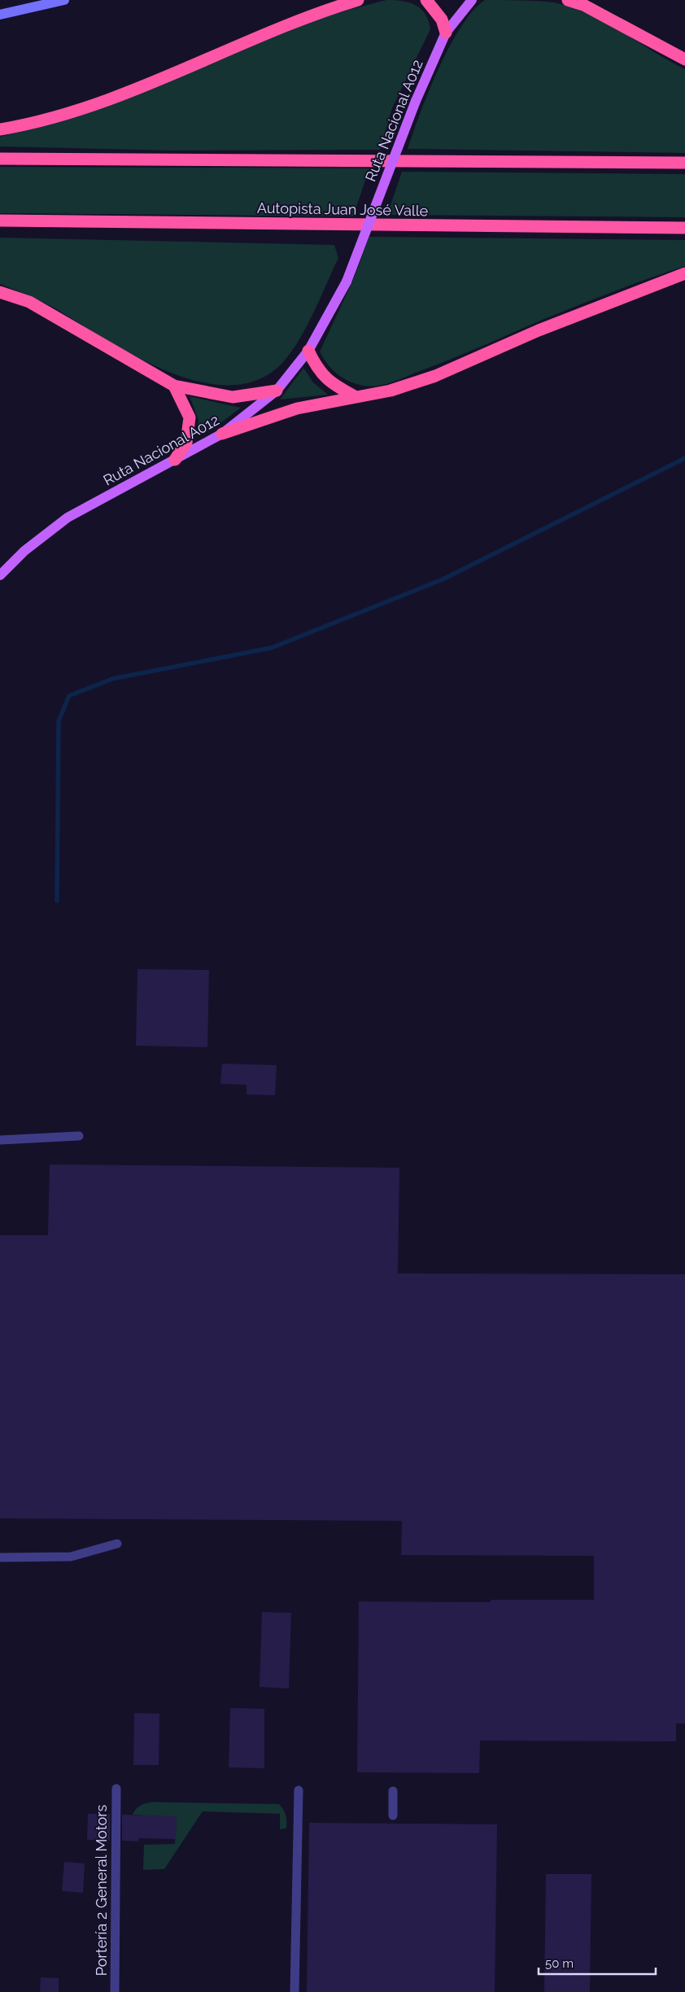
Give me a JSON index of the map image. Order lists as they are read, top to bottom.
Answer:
{
  "streets": {
    "highway": ["Autopista Juan José Valle"],
    "main road": ["Ruta Nacional A012"],
    "lane": ["Portería 2 General Motors"]
  },
  "scale_bar": "50 m"
}
